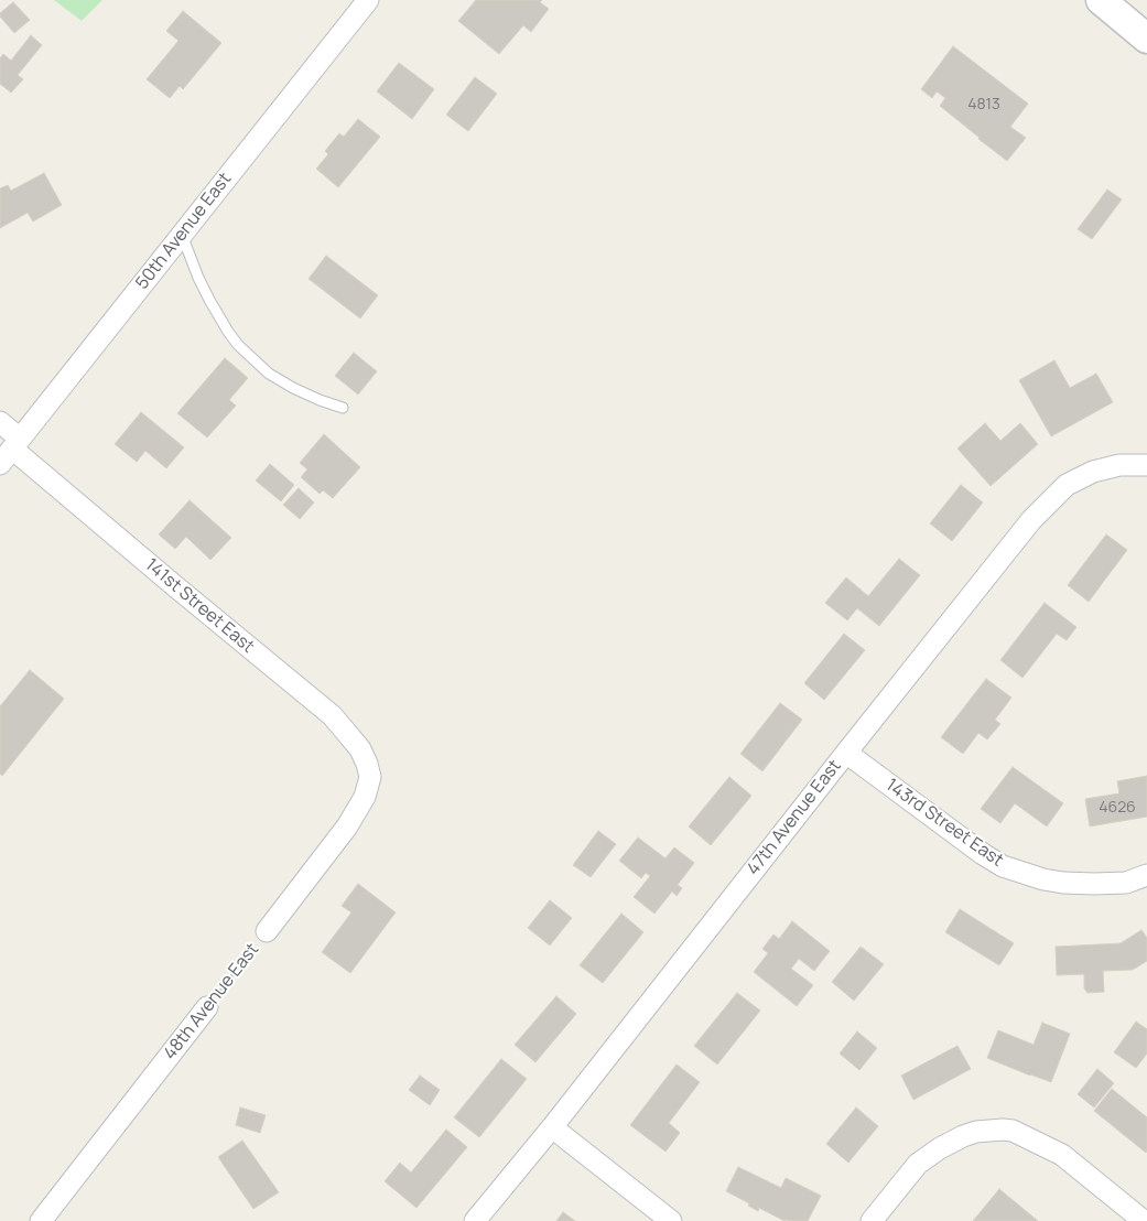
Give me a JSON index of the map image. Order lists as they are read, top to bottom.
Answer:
{
  "streets": {
    "street": [
      "50th Avenue East",
      "141st Street East",
      "47th Avenue East",
      "143rd Street East",
      "48th Avenue East"
    ]
  },
  "crossings": [
    ["50th Avenue East", "141st Street East"],
    ["141st Street East", "48th Avenue East"],
    ["47th Avenue East", "143rd Street East"]
  ],
  "house_numbers": ["4813", "4626"]
}
